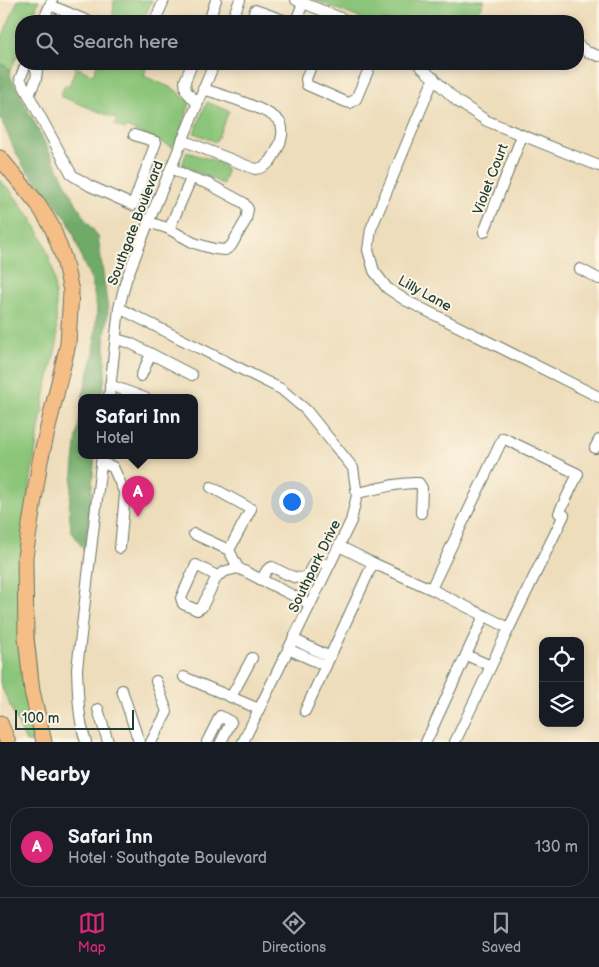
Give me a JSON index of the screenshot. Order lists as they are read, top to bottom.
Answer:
{
  "streets": {
    "street": [
      "Violet Court",
      "Southgate Boulevard",
      "Lilly Lane",
      "Southpark Drive"
    ]
  },
  "crossings": [
    ["Southgate Boulevard", "Southpark Drive"]
  ],
  "scale_bar": "100 m",
  "page": {
    "search": "Search here",
    "popup": ["Safari Inn", "Hotel"],
    "pins": "A",
    "scale": "100 m",
    "heading": "Nearby",
    "list": [
      {
        "mark": "A",
        "name": "Safari Inn",
        "note": "Hotel · Southgate Boulevard",
        "value": "130 m"
      }
    ],
    "nav": ["Map", "Directions", "Saved"]
  }
}
